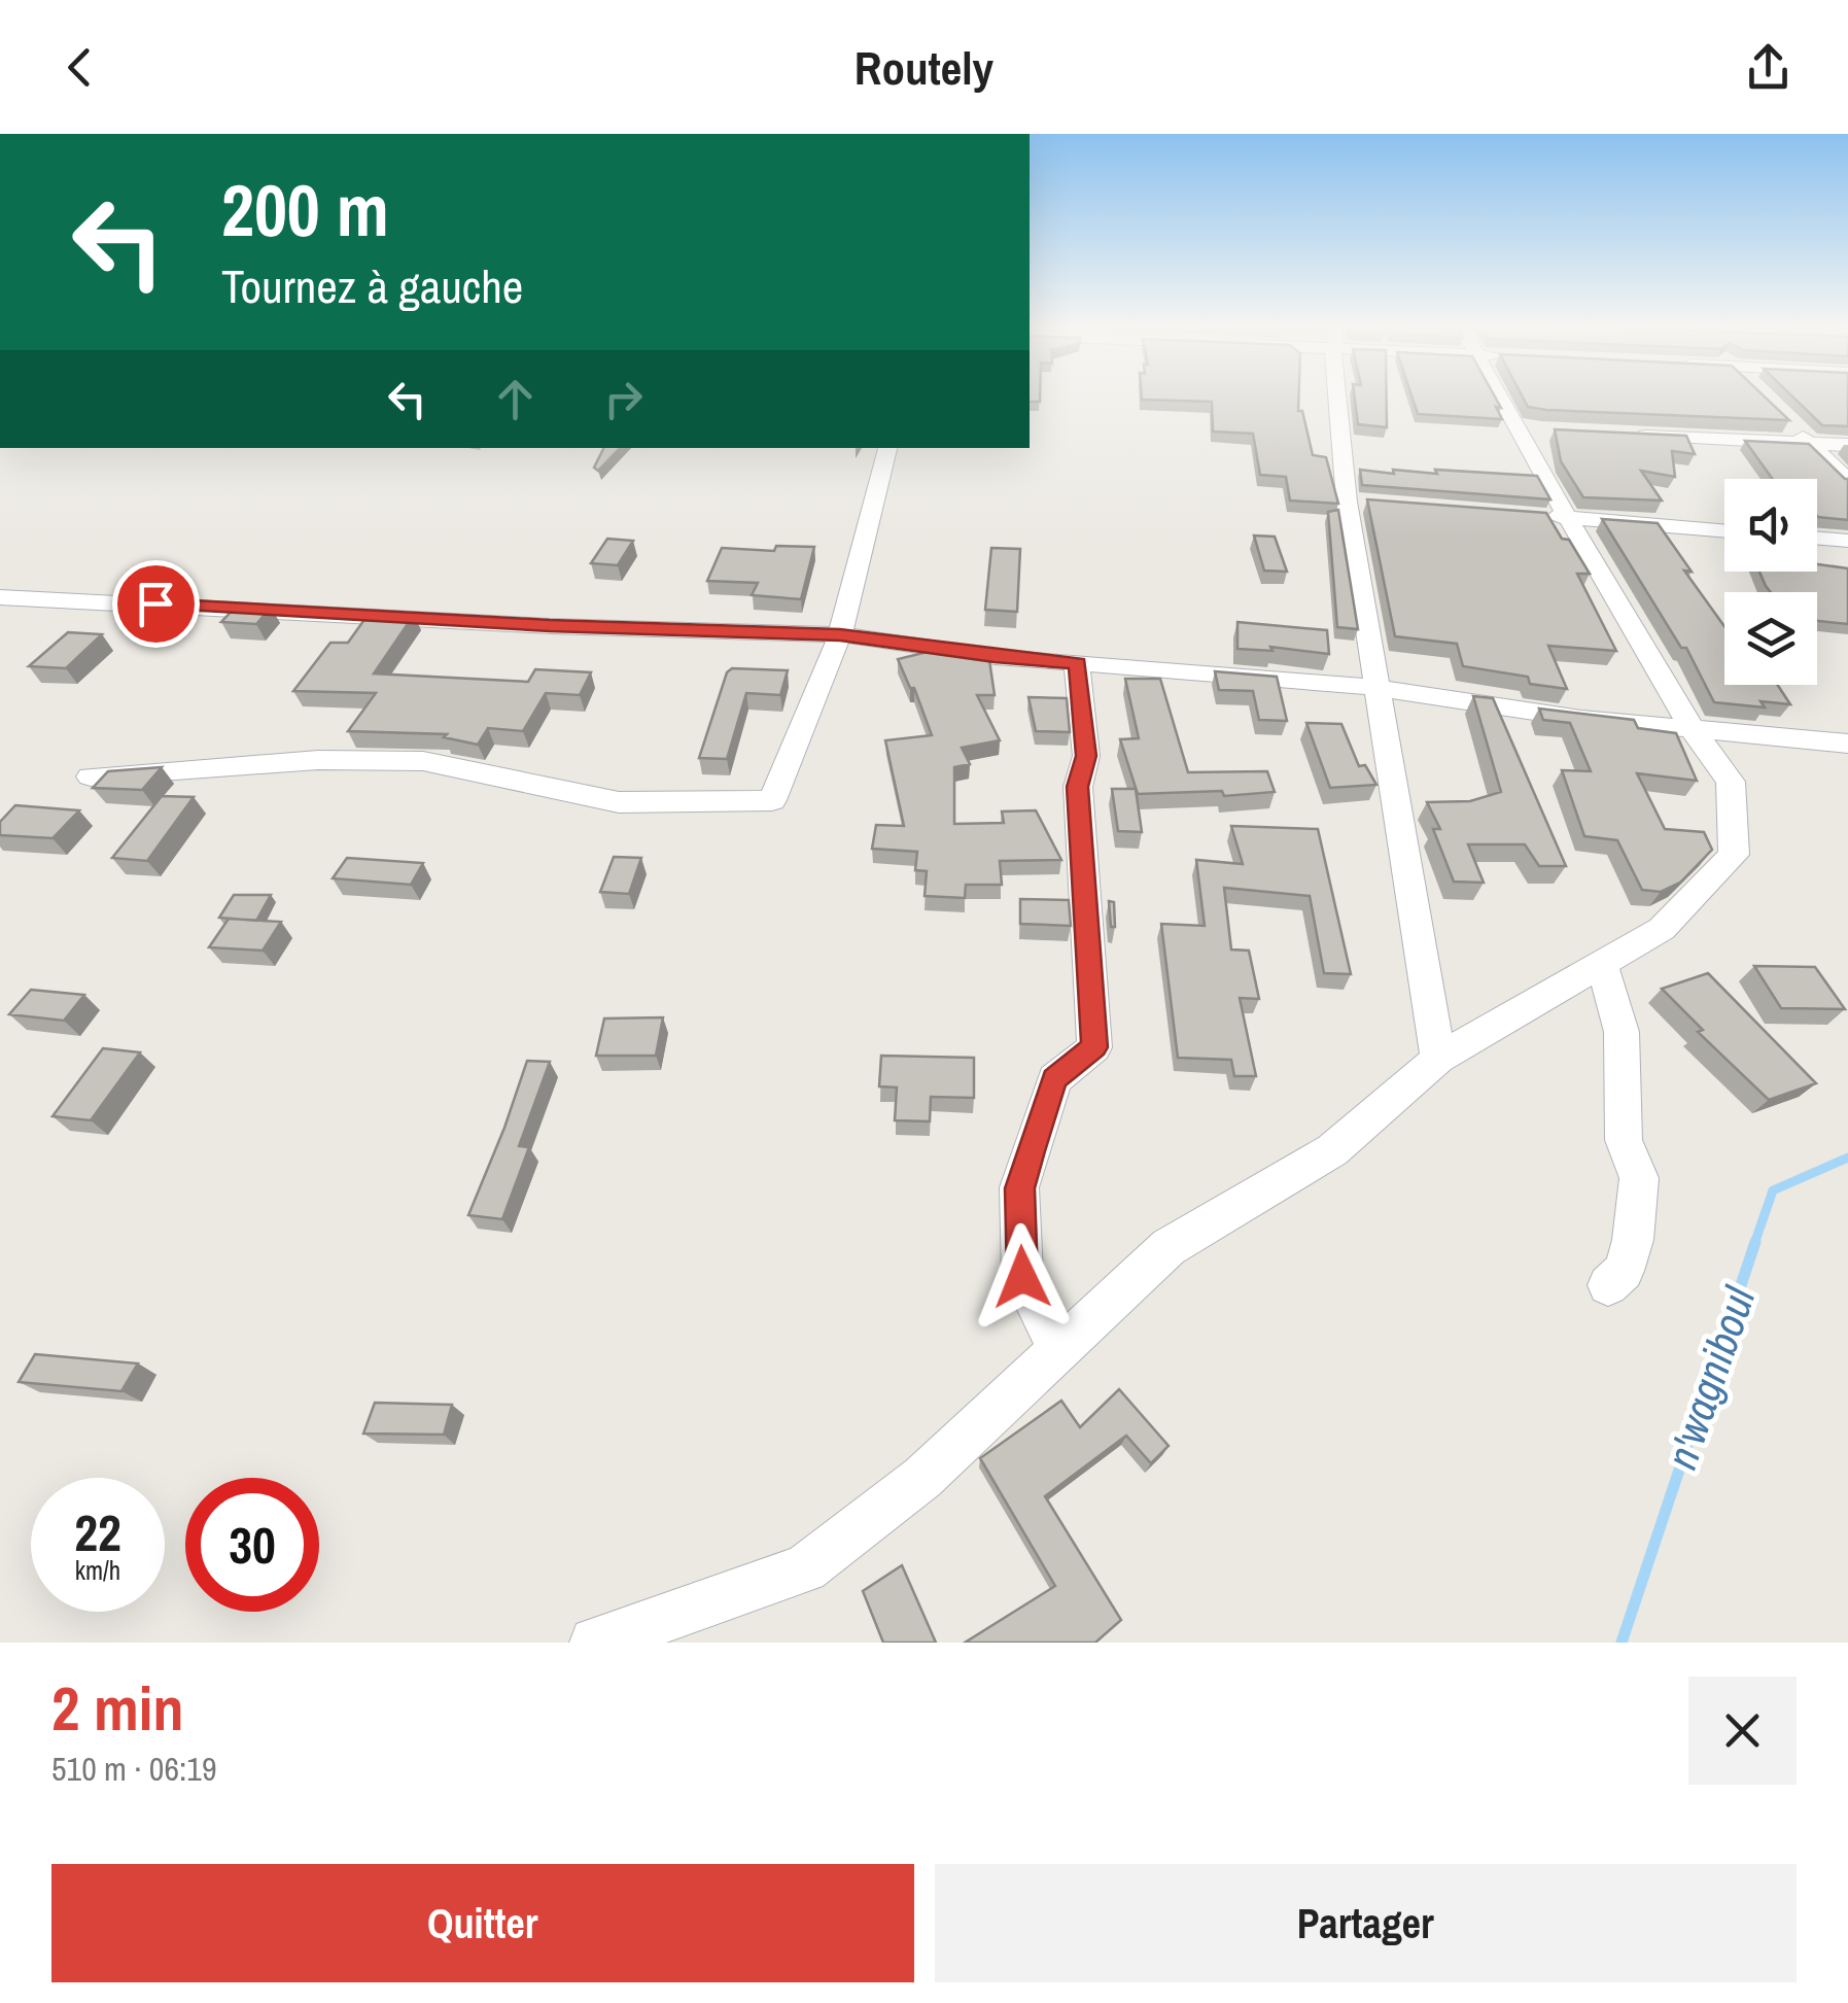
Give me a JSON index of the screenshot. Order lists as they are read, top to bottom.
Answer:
{
  "water": ["n'wagniboul"],
  "page": {
    "header": "Routely",
    "turn": ["200 m", "Tournez à gauche"],
    "speed": "22 km/h",
    "limit": "30",
    "heading": ["2 min", "510 m · 06:19"],
    "buttons": ["Quitter", "Partager"]
  }
}
